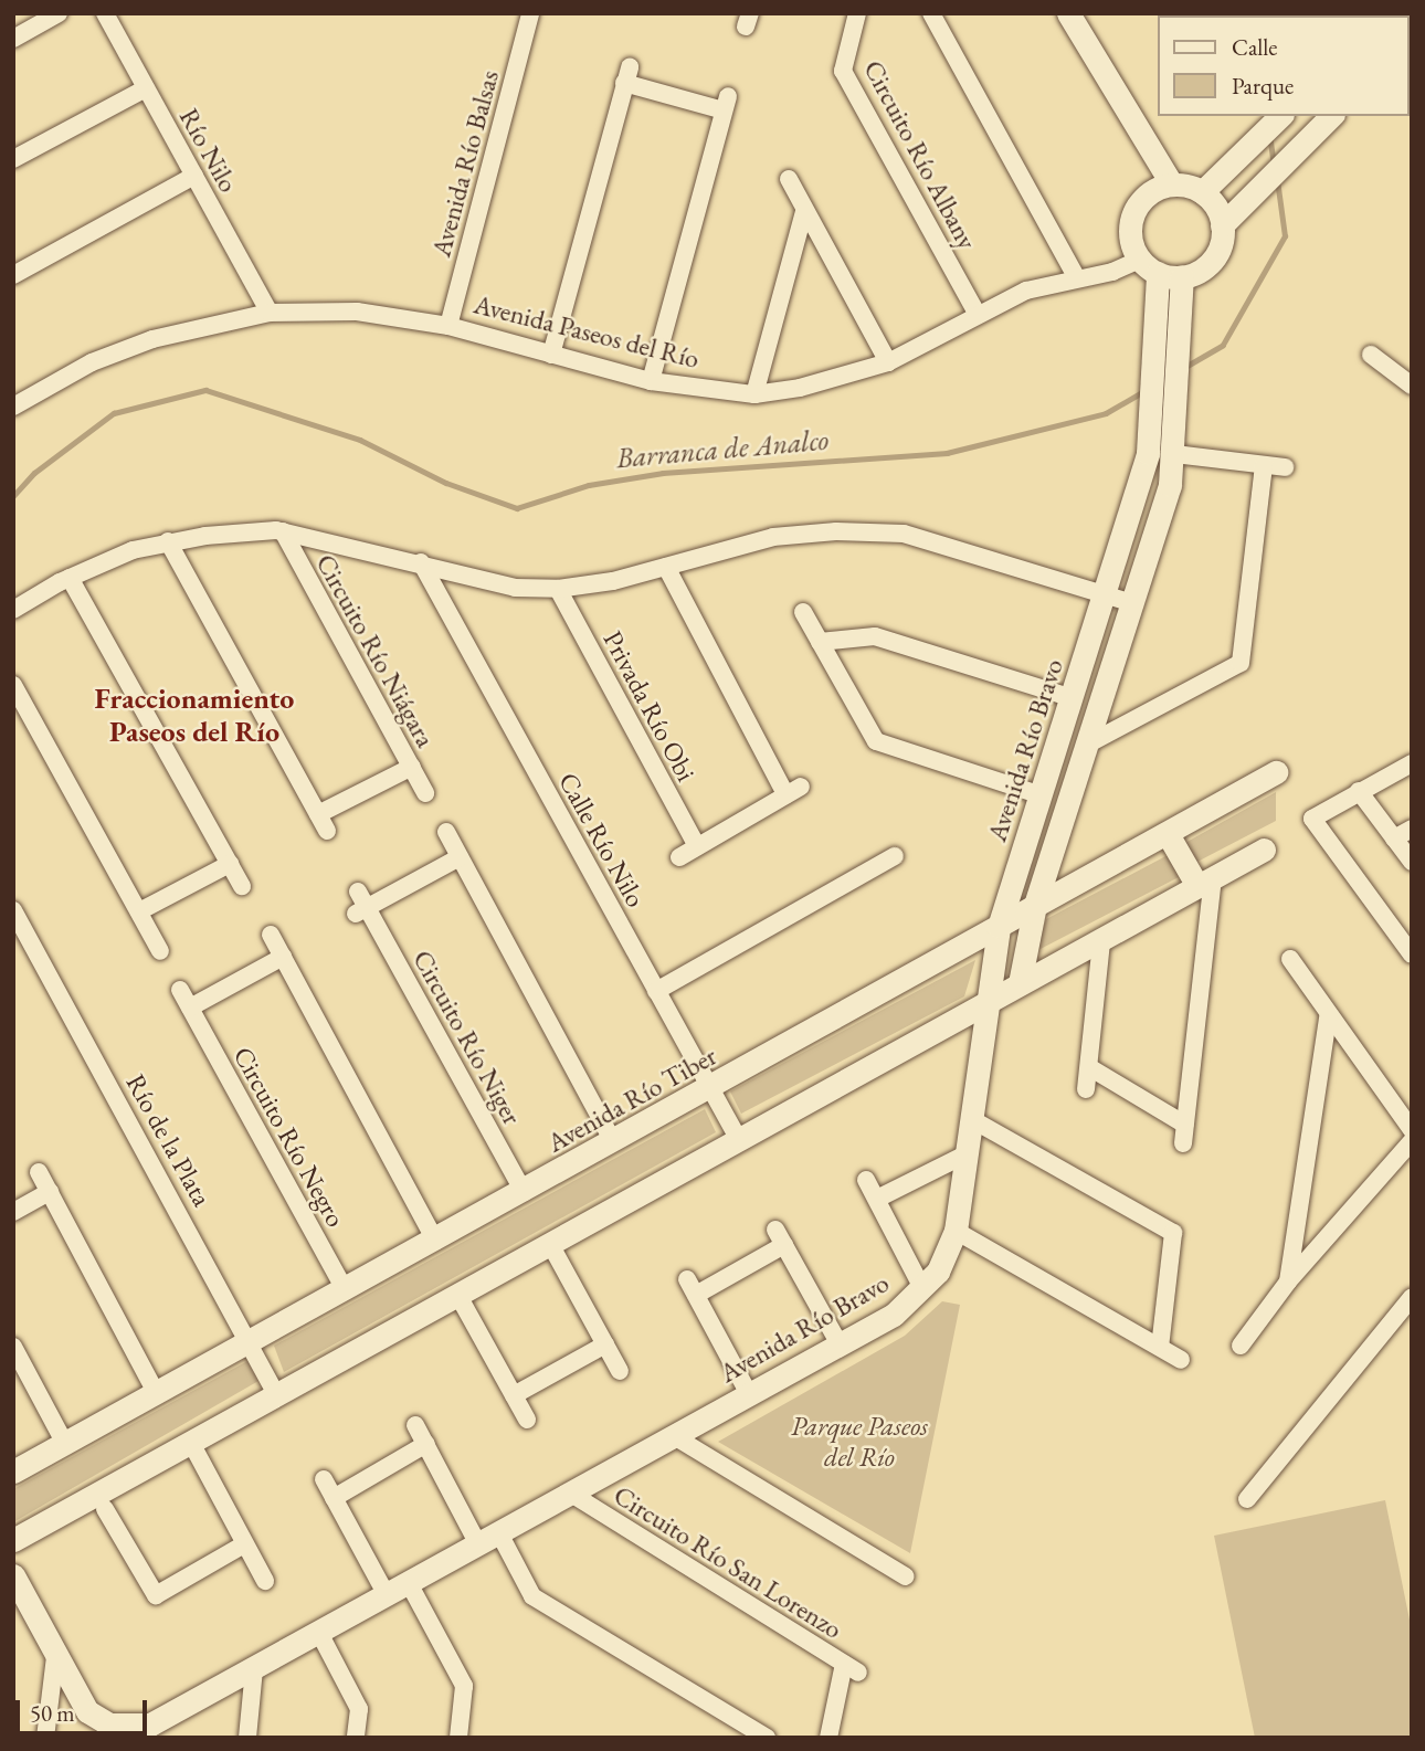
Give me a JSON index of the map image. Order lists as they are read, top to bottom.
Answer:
{
  "streets": {
    "street": [
      "Río Nilo",
      "Circuito Río Albany",
      "Avenida Río Balsas",
      "Avenida Paseos del Río",
      "Circuito Río Niágara",
      "Privada Río Obi",
      "Avenida Río Bravo",
      "Calle Río Nilo",
      "Circuito Río Niger",
      "Avenida Río Tiber",
      "Circuito Río Negro",
      "Río de la Plata",
      "Circuito Río San Lorenzo"
    ]
  },
  "crossings": [
    ["Río Nilo", "Avenida Paseos del Río"],
    ["Circuito Río Albany", "Avenida Paseos del Río"],
    ["Avenida Río Balsas", "Avenida Paseos del Río"],
    ["Avenida Paseos del Río", "Avenida Río Bravo"],
    ["Avenida Río Bravo", "Avenida Río Tiber"],
    ["Avenida Río Bravo", "Circuito Río San Lorenzo"],
    ["Calle Río Nilo", "Avenida Río Tiber"],
    ["Circuito Río Niger", "Avenida Río Tiber"],
    ["Avenida Río Tiber", "Circuito Río Negro"],
    ["Avenida Río Tiber", "Río de la Plata"]
  ],
  "districts": ["Fraccionamiento Paseos del Río"],
  "water": ["Barranca de Analco"],
  "parks": ["Parque Paseos del Río"],
  "legend": ["Calle", "Parque"],
  "scale_bar": "50 m"
}
